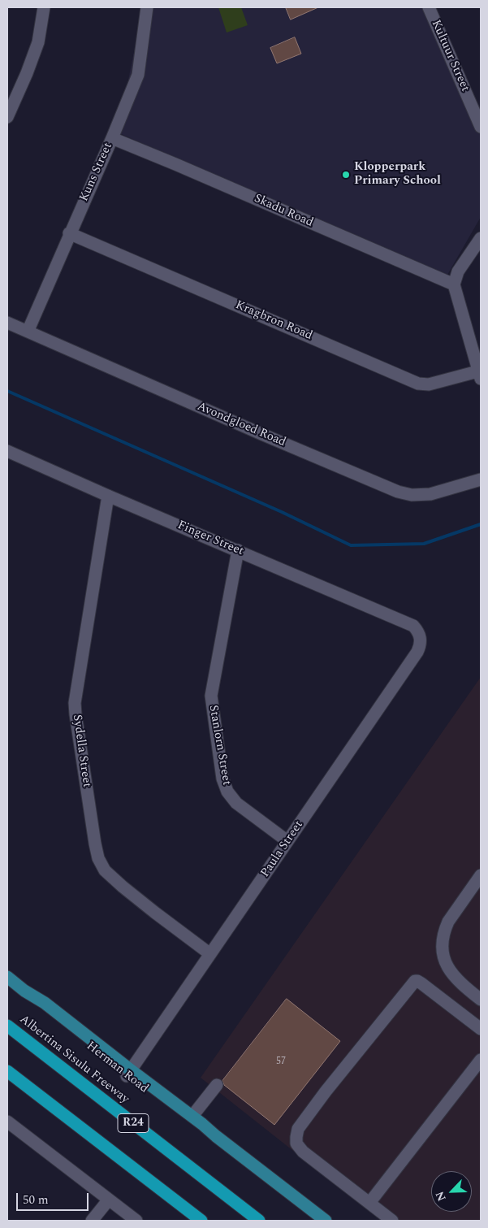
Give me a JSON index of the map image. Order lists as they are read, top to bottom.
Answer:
{
  "streets": {
    "highway": ["Albertina Sisulu Freeway", "R24"],
    "main road": ["Herman Road"],
    "street": [
      "Kultuur Street",
      "Kuns Street",
      "Skadu Road",
      "Kragbron Road",
      "Avondgloed Road",
      "Finger Street",
      "Stanlorn Street",
      "Sydella Street",
      "Paula Street"
    ]
  },
  "crossings": [
    ["Kuns Street", "Skadu Road"],
    ["Kuns Street", "Kragbron Road"],
    ["Kuns Street", "Avondgloed Road"],
    ["Finger Street", "Stanlorn Street"],
    ["Finger Street", "Sydella Street"],
    ["Finger Street", "Paula Street"],
    ["Stanlorn Street", "Paula Street"],
    ["Sydella Street", "Paula Street"],
    ["Paula Street", "Herman Road"]
  ],
  "places": ["Klopperpark Primary School"],
  "house_numbers": ["57"],
  "scale_bar": "50 m",
  "north": "bottom left"
}
